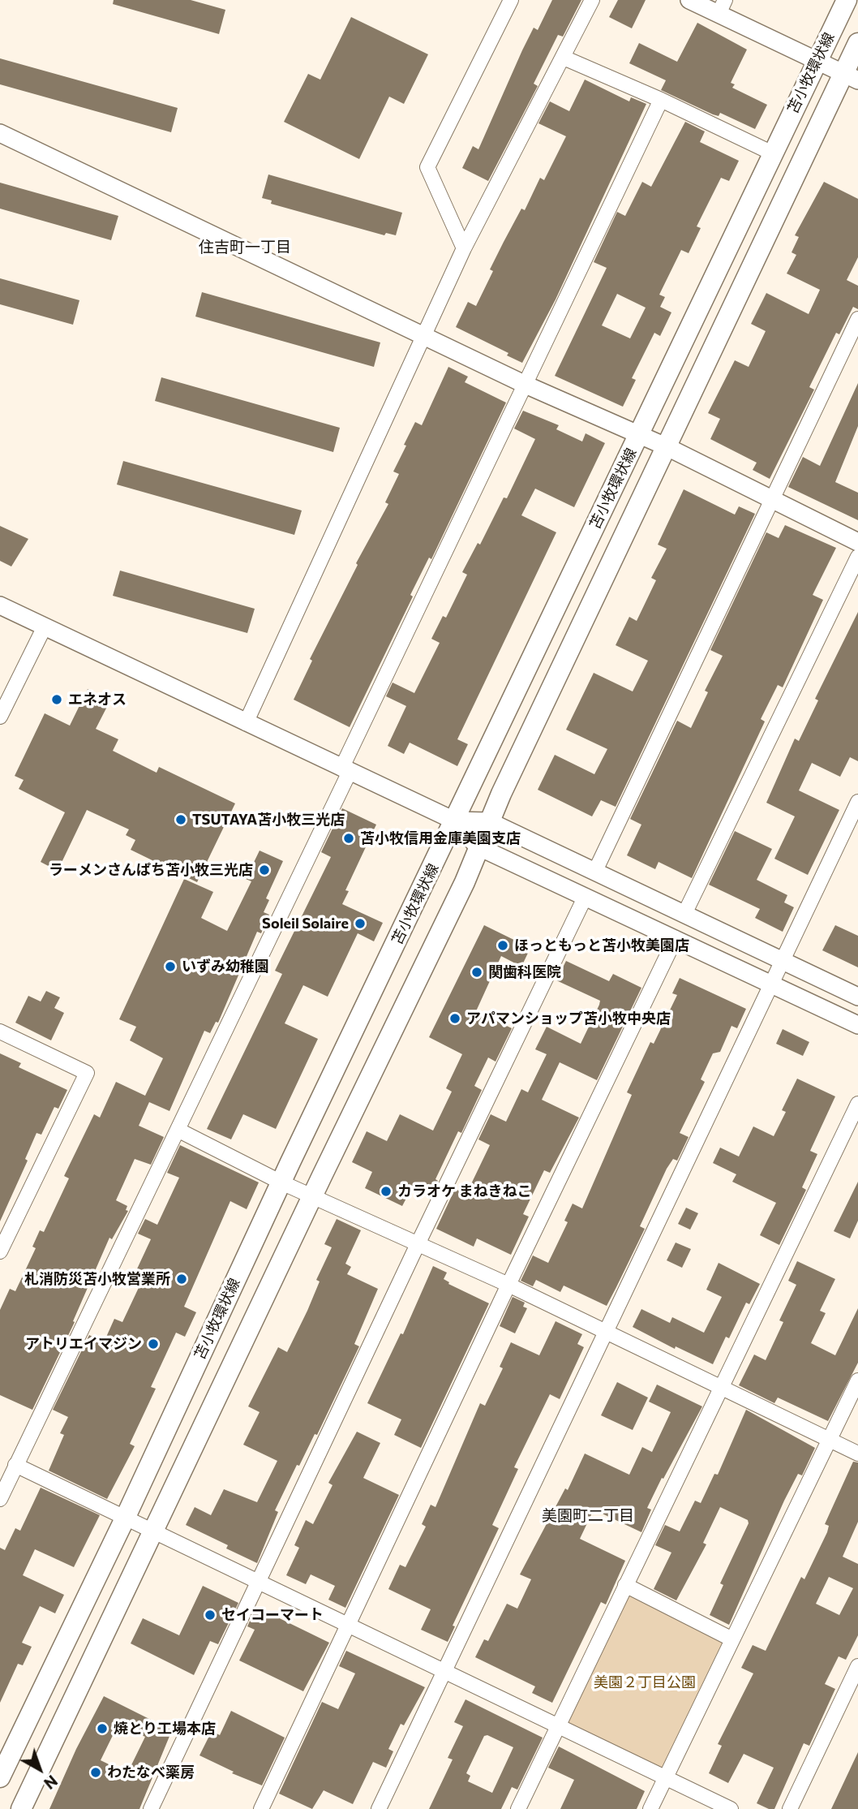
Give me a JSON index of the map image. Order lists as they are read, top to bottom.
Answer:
{
  "streets": {
    "main road": ["苫小牧環状線"]
  },
  "districts": ["住吉町一丁目", "美園町二丁目"],
  "parks": ["美園２丁目公園"],
  "places": [
    "エネオス",
    "TSUTAYA苫小牧三光店",
    "苫小牧信用金庫美園支店",
    "ラーメンさんぱち苫小牧三光店",
    "Soleil Solaire",
    "ほっともっと苫小牧美園店",
    "いずみ幼稚園",
    "関歯科医院",
    "アパマンショップ苫小牧中央店",
    "カラオケ まねきねこ",
    "札消防災苫小牧営業所",
    "アトリエイマジン",
    "セイコーマート",
    "焼とり工場本店",
    "わたなべ薬房"
  ],
  "north": "bottom right"
}
